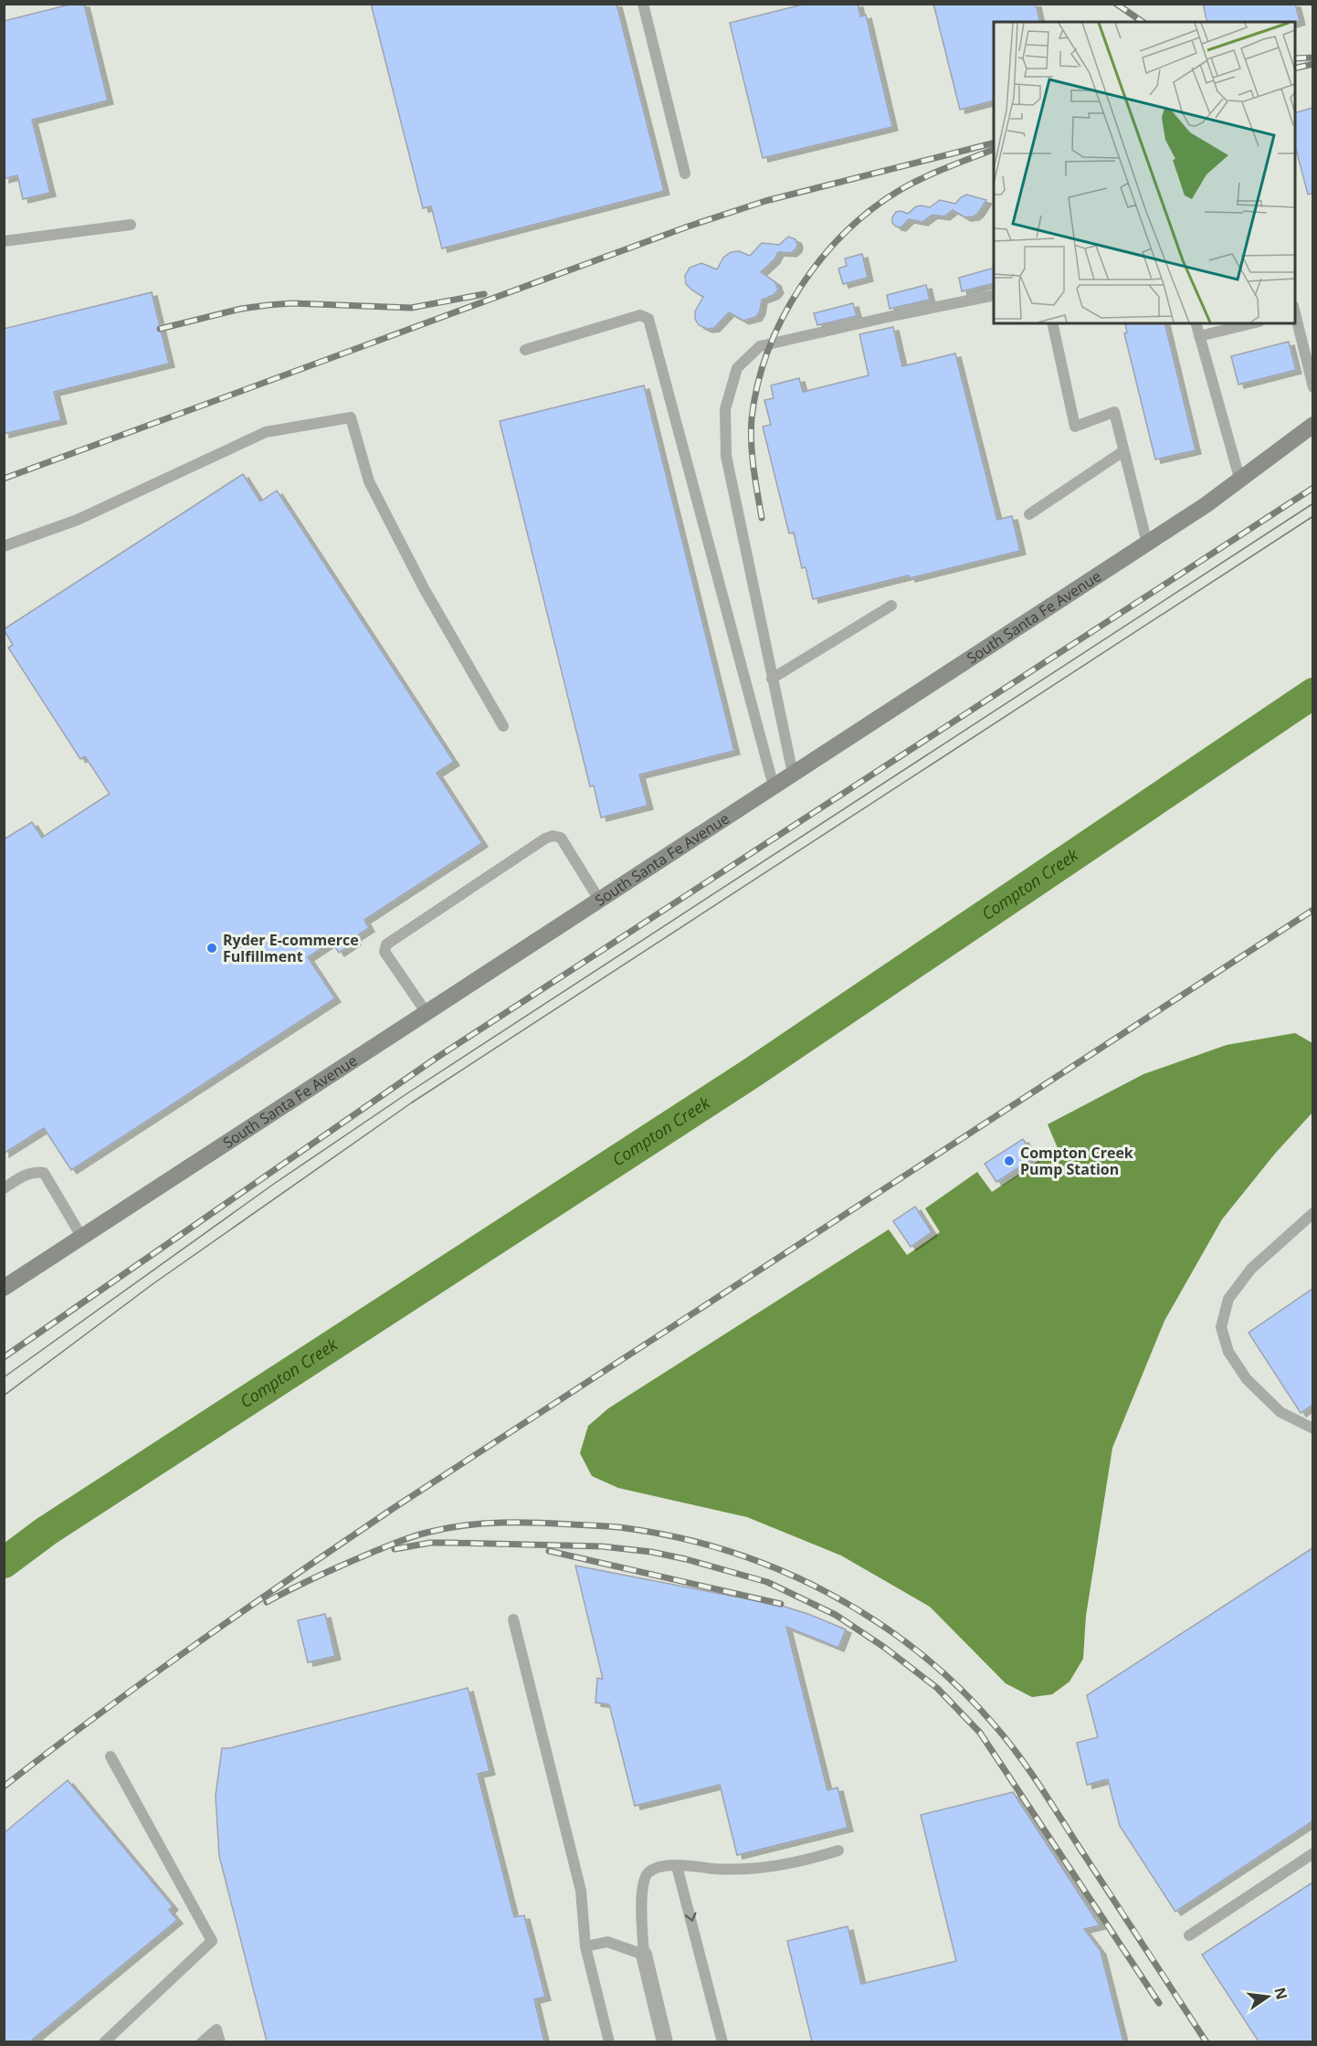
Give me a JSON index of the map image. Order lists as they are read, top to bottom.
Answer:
{
  "streets": {
    "main road": ["South Santa Fe Avenue"]
  },
  "water": ["Compton Creek"],
  "places": ["Ryder E-commerce Fulfillment", "Compton Creek Pump Station"],
  "north": "right"
}
